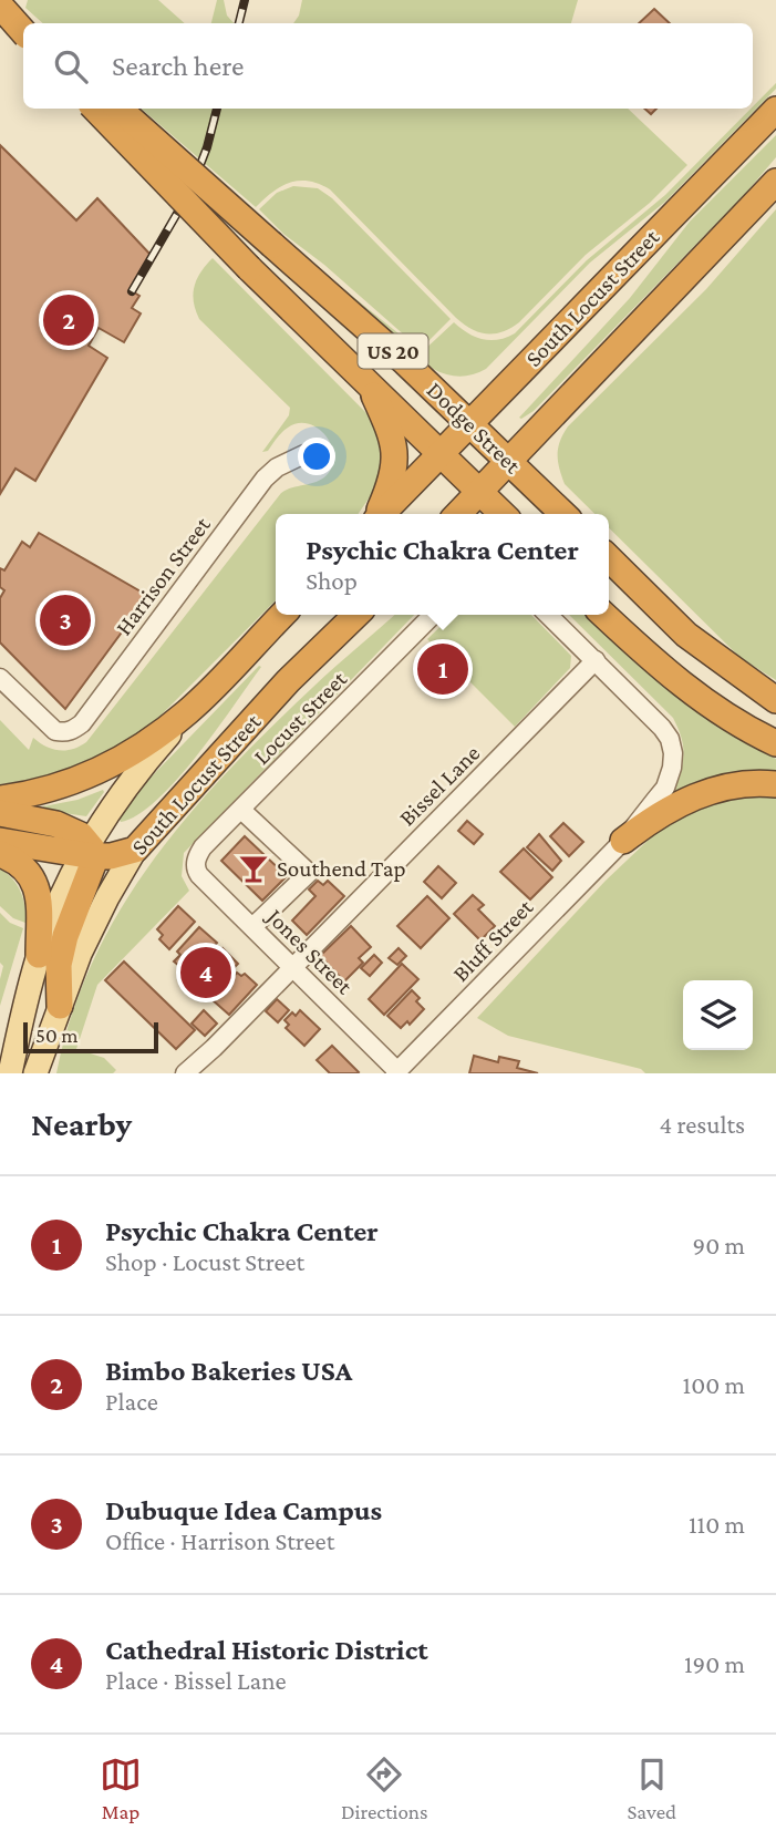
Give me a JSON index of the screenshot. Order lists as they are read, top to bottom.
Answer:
{
  "streets": {
    "highway": ["South Locust Street", "US 20", "Dodge Street"],
    "street": [
      "Harrison Street",
      "Locust Street",
      "Bissel Lane",
      "Bluff Street",
      "Jones Street"
    ]
  },
  "crossings": [
    ["South Locust Street", "Dodge Street"],
    ["Locust Street", "Jones Street"],
    ["Bissel Lane", "Jones Street"],
    ["Bluff Street", "Jones Street"]
  ],
  "places": {
    "bar": ["Southend Tap"]
  },
  "scale_bar": "50 m",
  "page": {
    "search": "Search here",
    "pins": [
      "2",
      "3",
      "1",
      "4"
    ],
    "popup": ["Psychic Chakra Center", "Shop"],
    "scale": "50 m",
    "heading": ["Nearby", "4 results"],
    "list": [
      {
        "mark": "1",
        "name": "Psychic Chakra Center",
        "note": "Shop · Locust Street",
        "value": "90 m"
      },
      {
        "mark": "2",
        "name": "Bimbo Bakeries USA",
        "note": "Place",
        "value": "100 m"
      },
      {
        "mark": "3",
        "name": "Dubuque Idea Campus",
        "note": "Office · Harrison Street",
        "value": "110 m"
      },
      {
        "mark": "4",
        "name": "Cathedral Historic District",
        "note": "Place · Bissel Lane",
        "value": "190 m"
      }
    ],
    "nav": ["Map", "Directions", "Saved"]
  }
}
